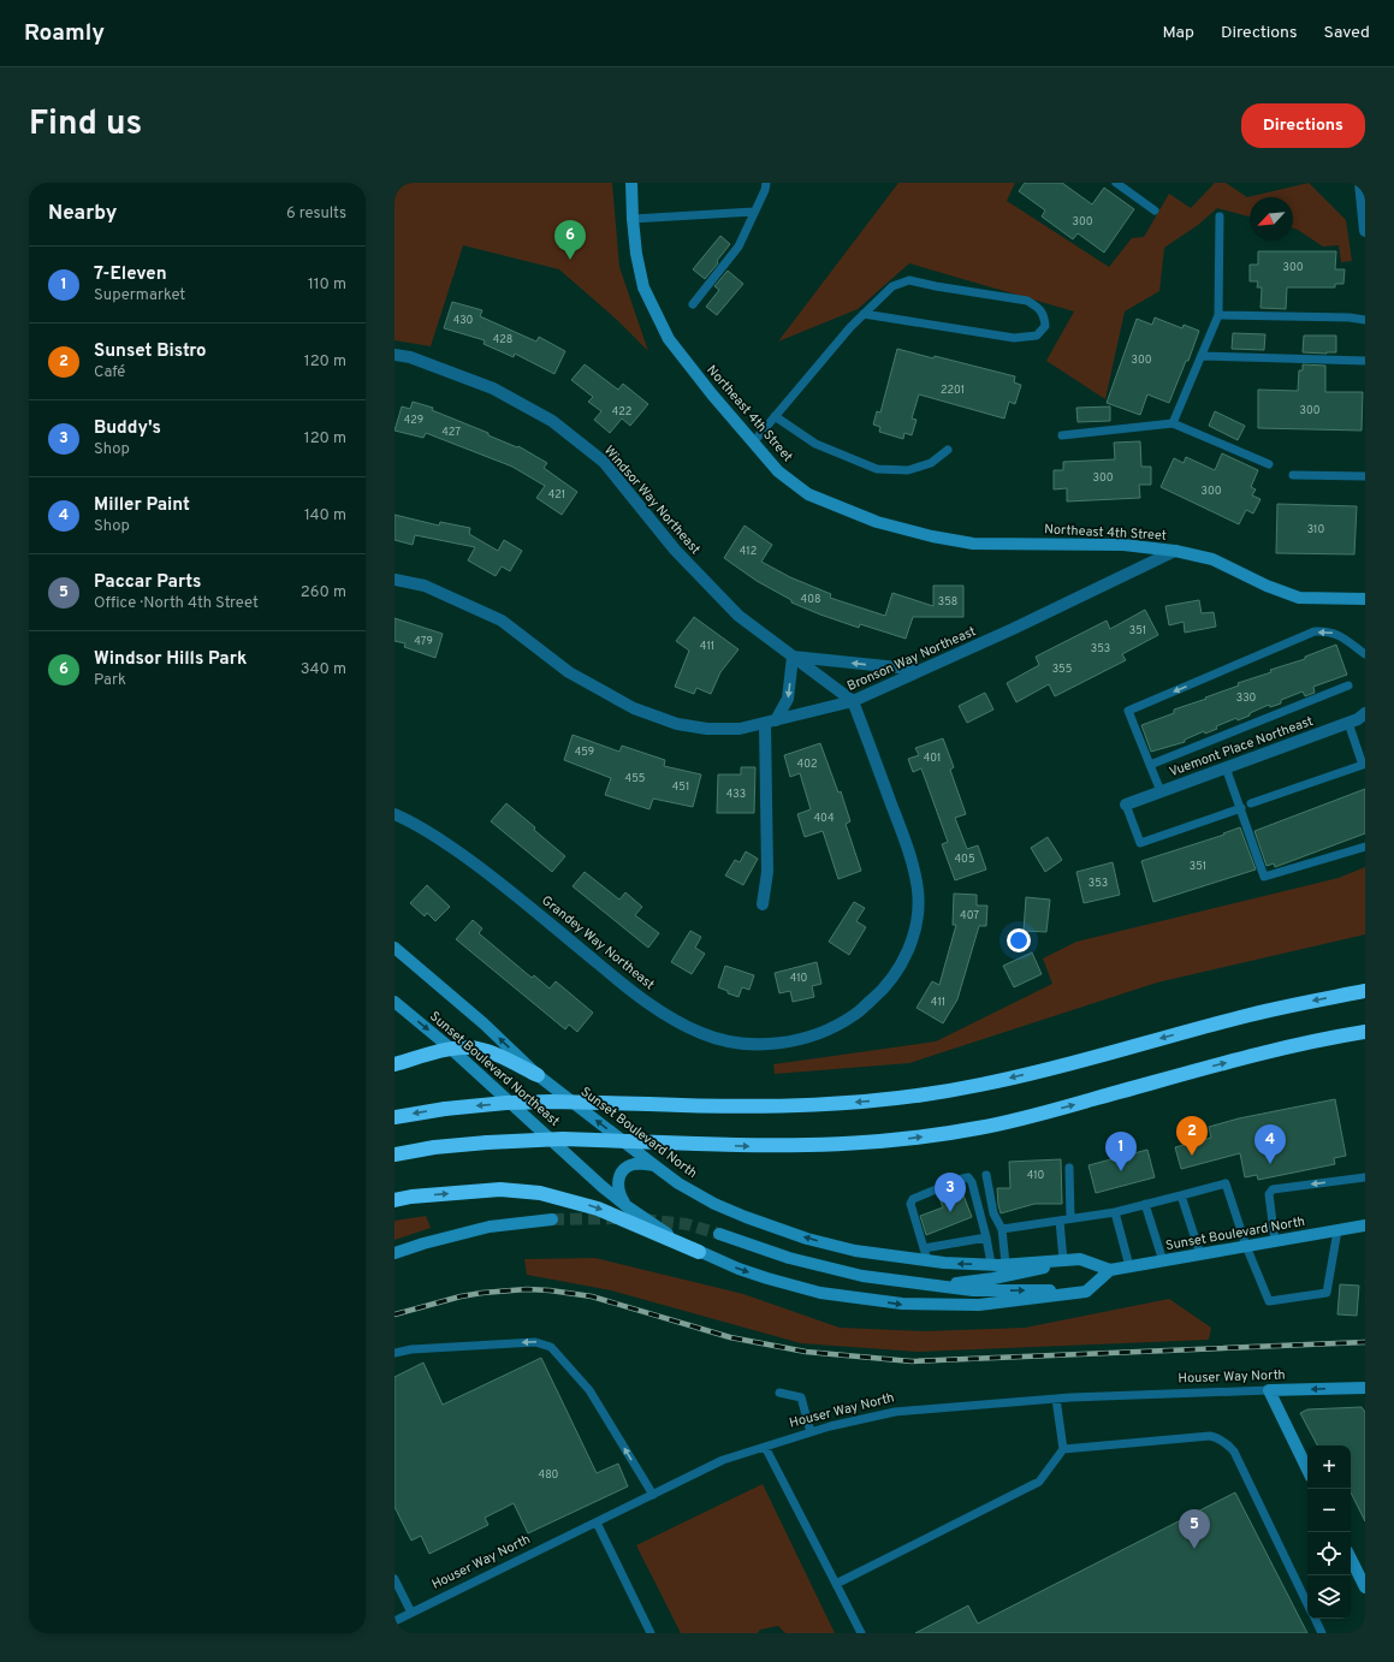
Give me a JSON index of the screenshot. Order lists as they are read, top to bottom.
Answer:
{
  "streets": {
    "main road": [
      "Northeast 4th Street",
      "Sunset Boulevard Northeast",
      "Sunset Boulevard North",
      "Houser Way North"
    ],
    "street": [
      "Windsor Way Northeast",
      "Bronson Way Northeast",
      "Vuemont Place Northeast",
      "Grandey Way Northeast"
    ]
  },
  "crossings": [
    ["Northeast 4th Street", "Bronson Way Northeast"],
    ["Windsor Way Northeast", "Bronson Way Northeast"],
    ["Windsor Way Northeast", "Grandey Way Northeast"],
    ["Bronson Way Northeast", "Grandey Way Northeast"]
  ],
  "house_numbers": [
    "300",
    "300",
    "430",
    "428",
    "300",
    "2201",
    "300",
    "422",
    "429",
    "427",
    "300",
    "300",
    "421",
    "310",
    "412",
    "408",
    "358",
    "351",
    "479",
    "411",
    "353",
    "355",
    "330",
    "459",
    "401",
    "402",
    "455",
    "451",
    "433",
    "404",
    "405",
    "351",
    "353",
    "407",
    "410",
    "411",
    "410",
    "480"
  ],
  "north": "bottom left",
  "page": {
    "header": "Roamly",
    "nav": ["Map", "Directions", "Saved"],
    "title": "Find us",
    "buttons": "Directions",
    "heading": ["Nearby", "6 results"],
    "pins": [
      "6",
      "2",
      "4",
      "1",
      "3",
      "5"
    ],
    "list": [
      {
        "mark": "1",
        "name": "7-Eleven",
        "note": "Supermarket",
        "value": "110 m"
      },
      {
        "mark": "2",
        "name": "Sunset Bistro",
        "note": "Café",
        "value": "120 m"
      },
      {
        "mark": "3",
        "name": "Buddy's",
        "note": "Shop",
        "value": "120 m"
      },
      {
        "mark": "4",
        "name": "Miller Paint",
        "note": "Shop",
        "value": "140 m"
      },
      {
        "mark": "5",
        "name": "Paccar Parts",
        "note": "Office · North 4th Street",
        "value": "260 m"
      },
      {
        "mark": "6",
        "name": "Windsor Hills Park",
        "note": "Park",
        "value": "340 m"
      }
    ],
    "map_buttons": ["+", "−"]
  }
}
